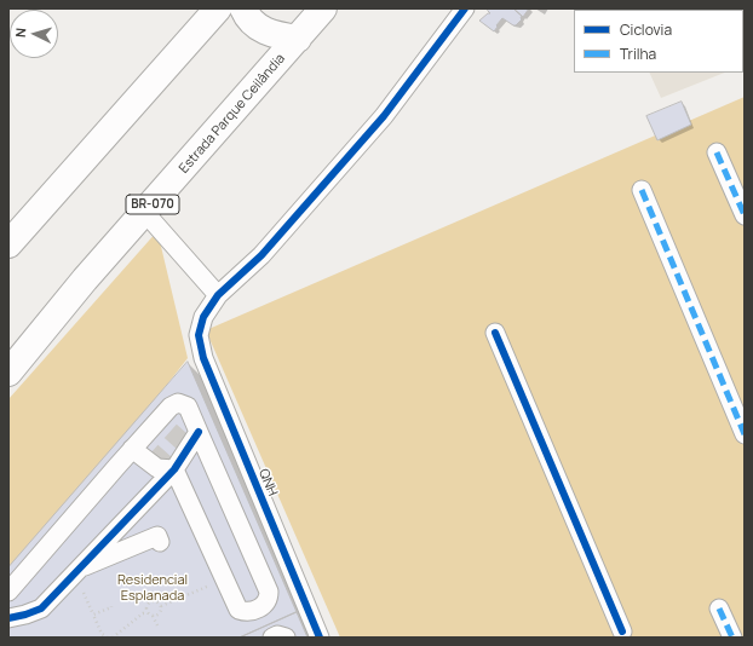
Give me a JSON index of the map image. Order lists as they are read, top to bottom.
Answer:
{
  "streets": {
    "highway": ["Estrada Parque Ceilândia", "BR-070"],
    "street": ["QNH"]
  },
  "parks": ["Residencial Esplanada"],
  "legend": ["Ciclovia", "Trilha"],
  "north": "left"
}
